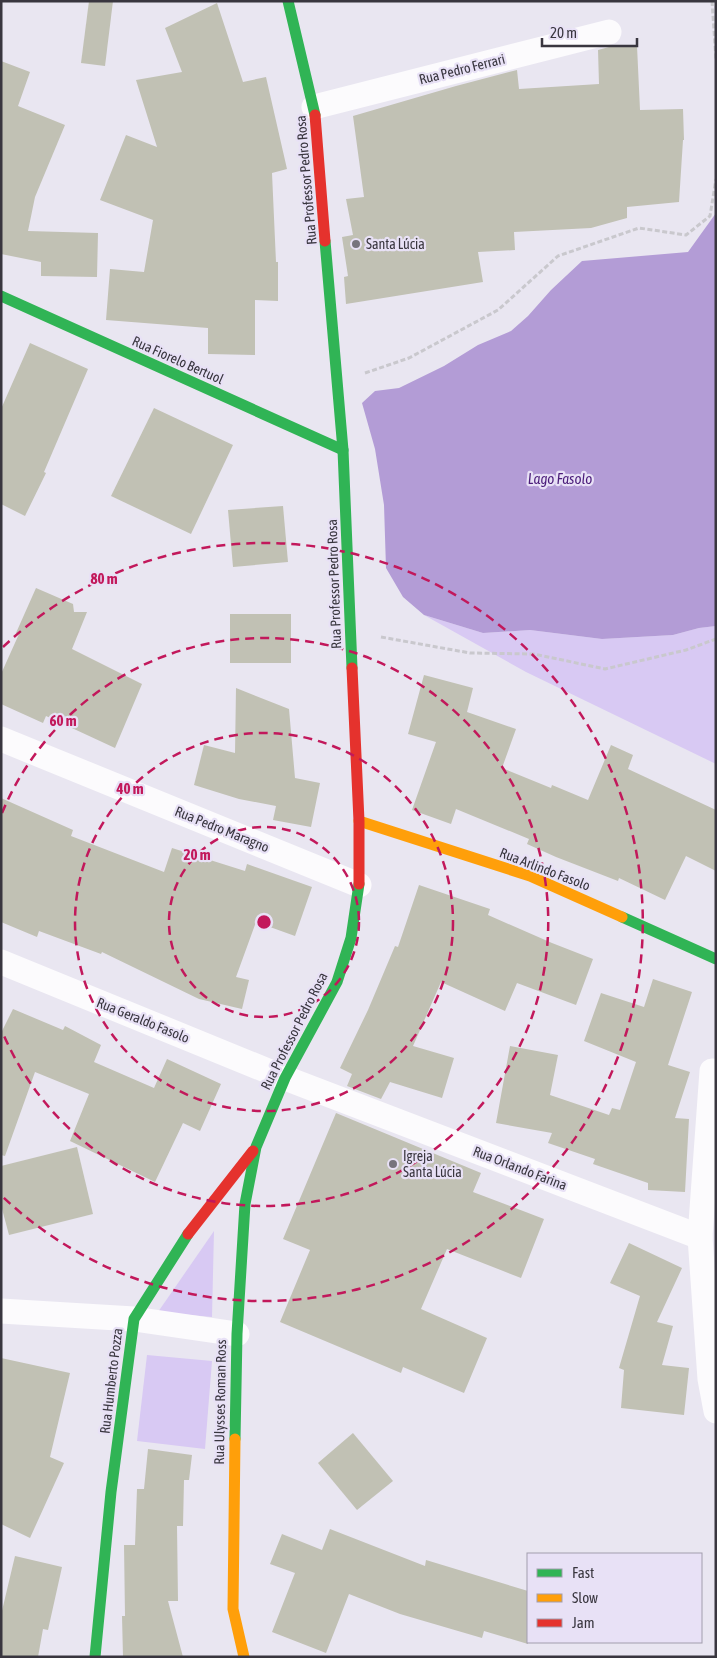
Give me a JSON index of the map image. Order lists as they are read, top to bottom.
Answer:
{
  "streets": {
    "street": [
      "Rua Pedro Ferrari",
      "Rua Professor Pedro Rosa",
      "Rua Fiorelo Bertuol",
      "Rua Pedro Maragno",
      "Rua Arlindo Fasolo",
      "Rua Geraldo Fasolo",
      "Rua Orlando Farina",
      "Rua Humberto Pozza",
      "Rua Ulysses Roman Ross"
    ]
  },
  "crossings": [
    ["Rua Pedro Ferrari", "Rua Professor Pedro Rosa"],
    ["Rua Professor Pedro Rosa", "Rua Fiorelo Bertuol"],
    ["Rua Professor Pedro Rosa", "Rua Pedro Maragno"],
    ["Rua Professor Pedro Rosa", "Rua Arlindo Fasolo"],
    ["Rua Professor Pedro Rosa", "Rua Geraldo Fasolo"],
    ["Rua Professor Pedro Rosa", "Rua Orlando Farina"],
    ["Rua Professor Pedro Rosa", "Rua Humberto Pozza"],
    ["Rua Professor Pedro Rosa", "Rua Ulysses Roman Ross"],
    ["Rua Geraldo Fasolo", "Rua Orlando Farina"],
    ["Rua Humberto Pozza", "Rua Ulysses Roman Ross"]
  ],
  "water": ["Lago Fasolo"],
  "places": ["Santa Lúcia", "Igreja Santa Lúcia"],
  "legend": ["Fast", "Slow", "Jam"],
  "scale_bar": "20 m",
  "rings": [
    "80 m",
    "60 m",
    "40 m",
    "20 m"
  ]
}
